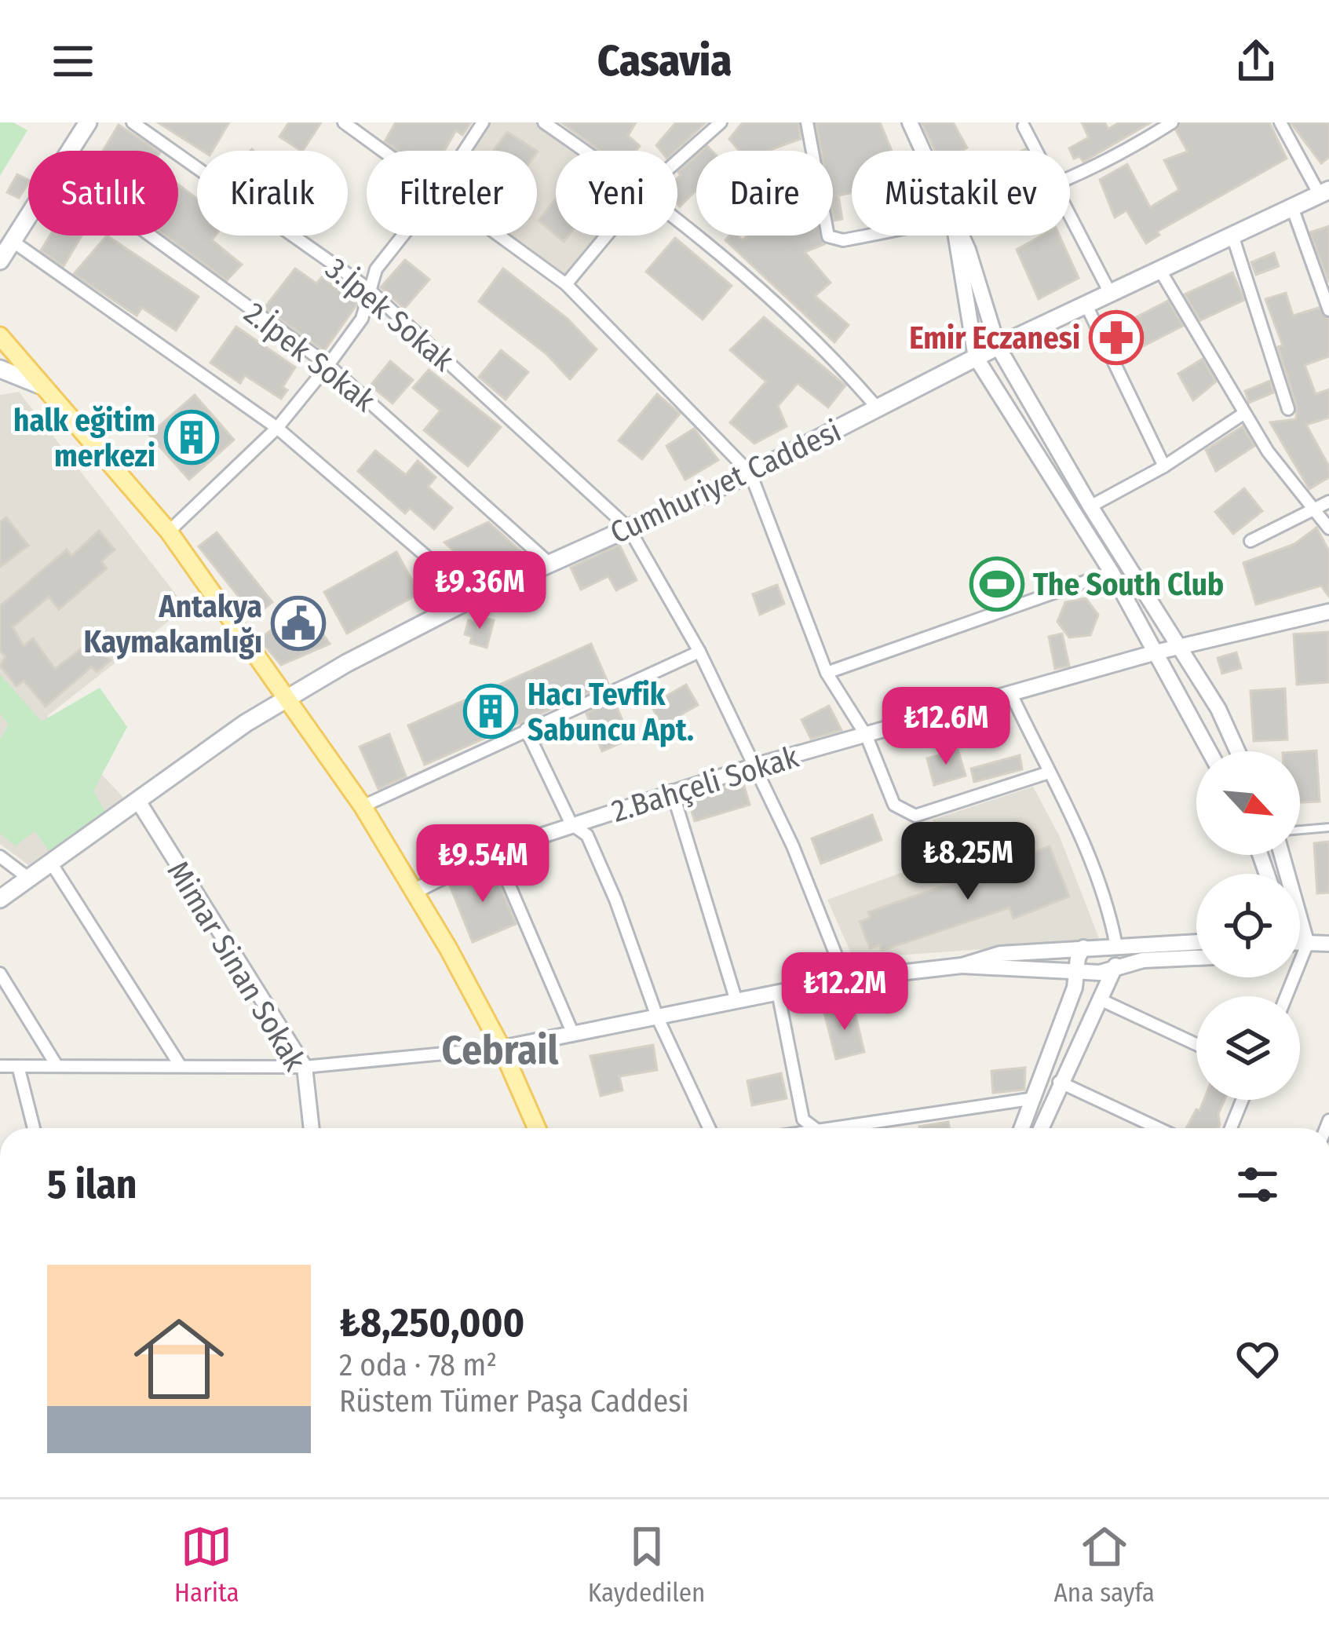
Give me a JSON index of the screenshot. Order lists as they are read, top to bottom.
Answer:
{
  "streets": {
    "main road": ["Cumhuriyet Caddesi"],
    "street": [
      "3.İpek Sokak",
      "2.İpek Sokak",
      "2.Bahçeli Sokak",
      "Mimar Sinan Sokak"
    ]
  },
  "crossings": [
    ["3.İpek Sokak", "Cumhuriyet Caddesi"],
    ["3.İpek Sokak", "2.Bahçeli Sokak"],
    ["2.İpek Sokak", "Cumhuriyet Caddesi"],
    ["Cumhuriyet Caddesi", "Mimar Sinan Sokak"]
  ],
  "districts": ["Cebrail"],
  "places": {
    "pharmacy": ["Emir Eczanesi"],
    "building": ["halk eğitim merkezi", "Hacı Tevfik Sabuncu Apt."],
    "sports": ["The South Club"],
    "public building": ["Antakya Kaymakamlığı"]
  },
  "north": "bottom right",
  "page": {
    "header": "Casavia",
    "chip": [
      "Satılık",
      "Kiralık",
      "Filtreler",
      "Yeni",
      "Daire",
      "Müstakil ev"
    ],
    "price": [
      "₺9.36M",
      "₺12.6M",
      "₺8.25M",
      "₺9.54M",
      "₺12.2M"
    ],
    "heading": "5 ilan",
    "list": [
      {
        "name": "₺8,250,000",
        "note": "2 oda · 78 m² · Rüstem Tümer Paşa Caddesi"
      }
    ],
    "tabs": ["Harita", "Kaydedilen", "Ana sayfa"]
  }
}
